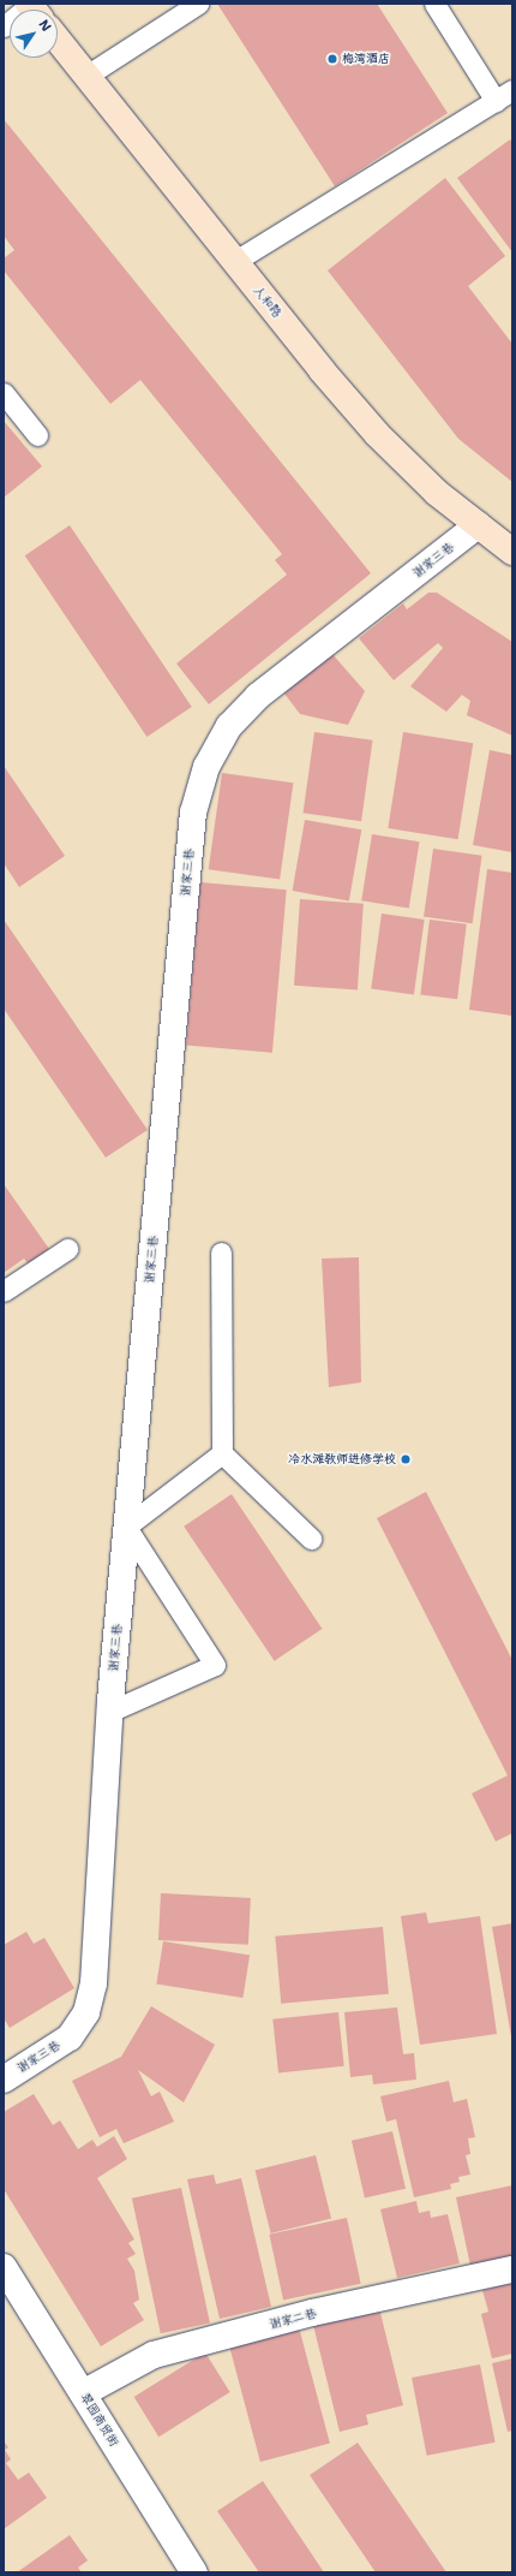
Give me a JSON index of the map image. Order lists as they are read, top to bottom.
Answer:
{
  "streets": {
    "main road": ["人和路"],
    "street": ["谢家三巷", "谢家二巷", "翠园商贸街"]
  },
  "crossings": [
    ["人和路", "谢家三巷"],
    ["谢家二巷", "翠园商贸街"]
  ],
  "places": ["梅湾酒店", "冷水滩教师进修学校"],
  "north": "top right"
}
